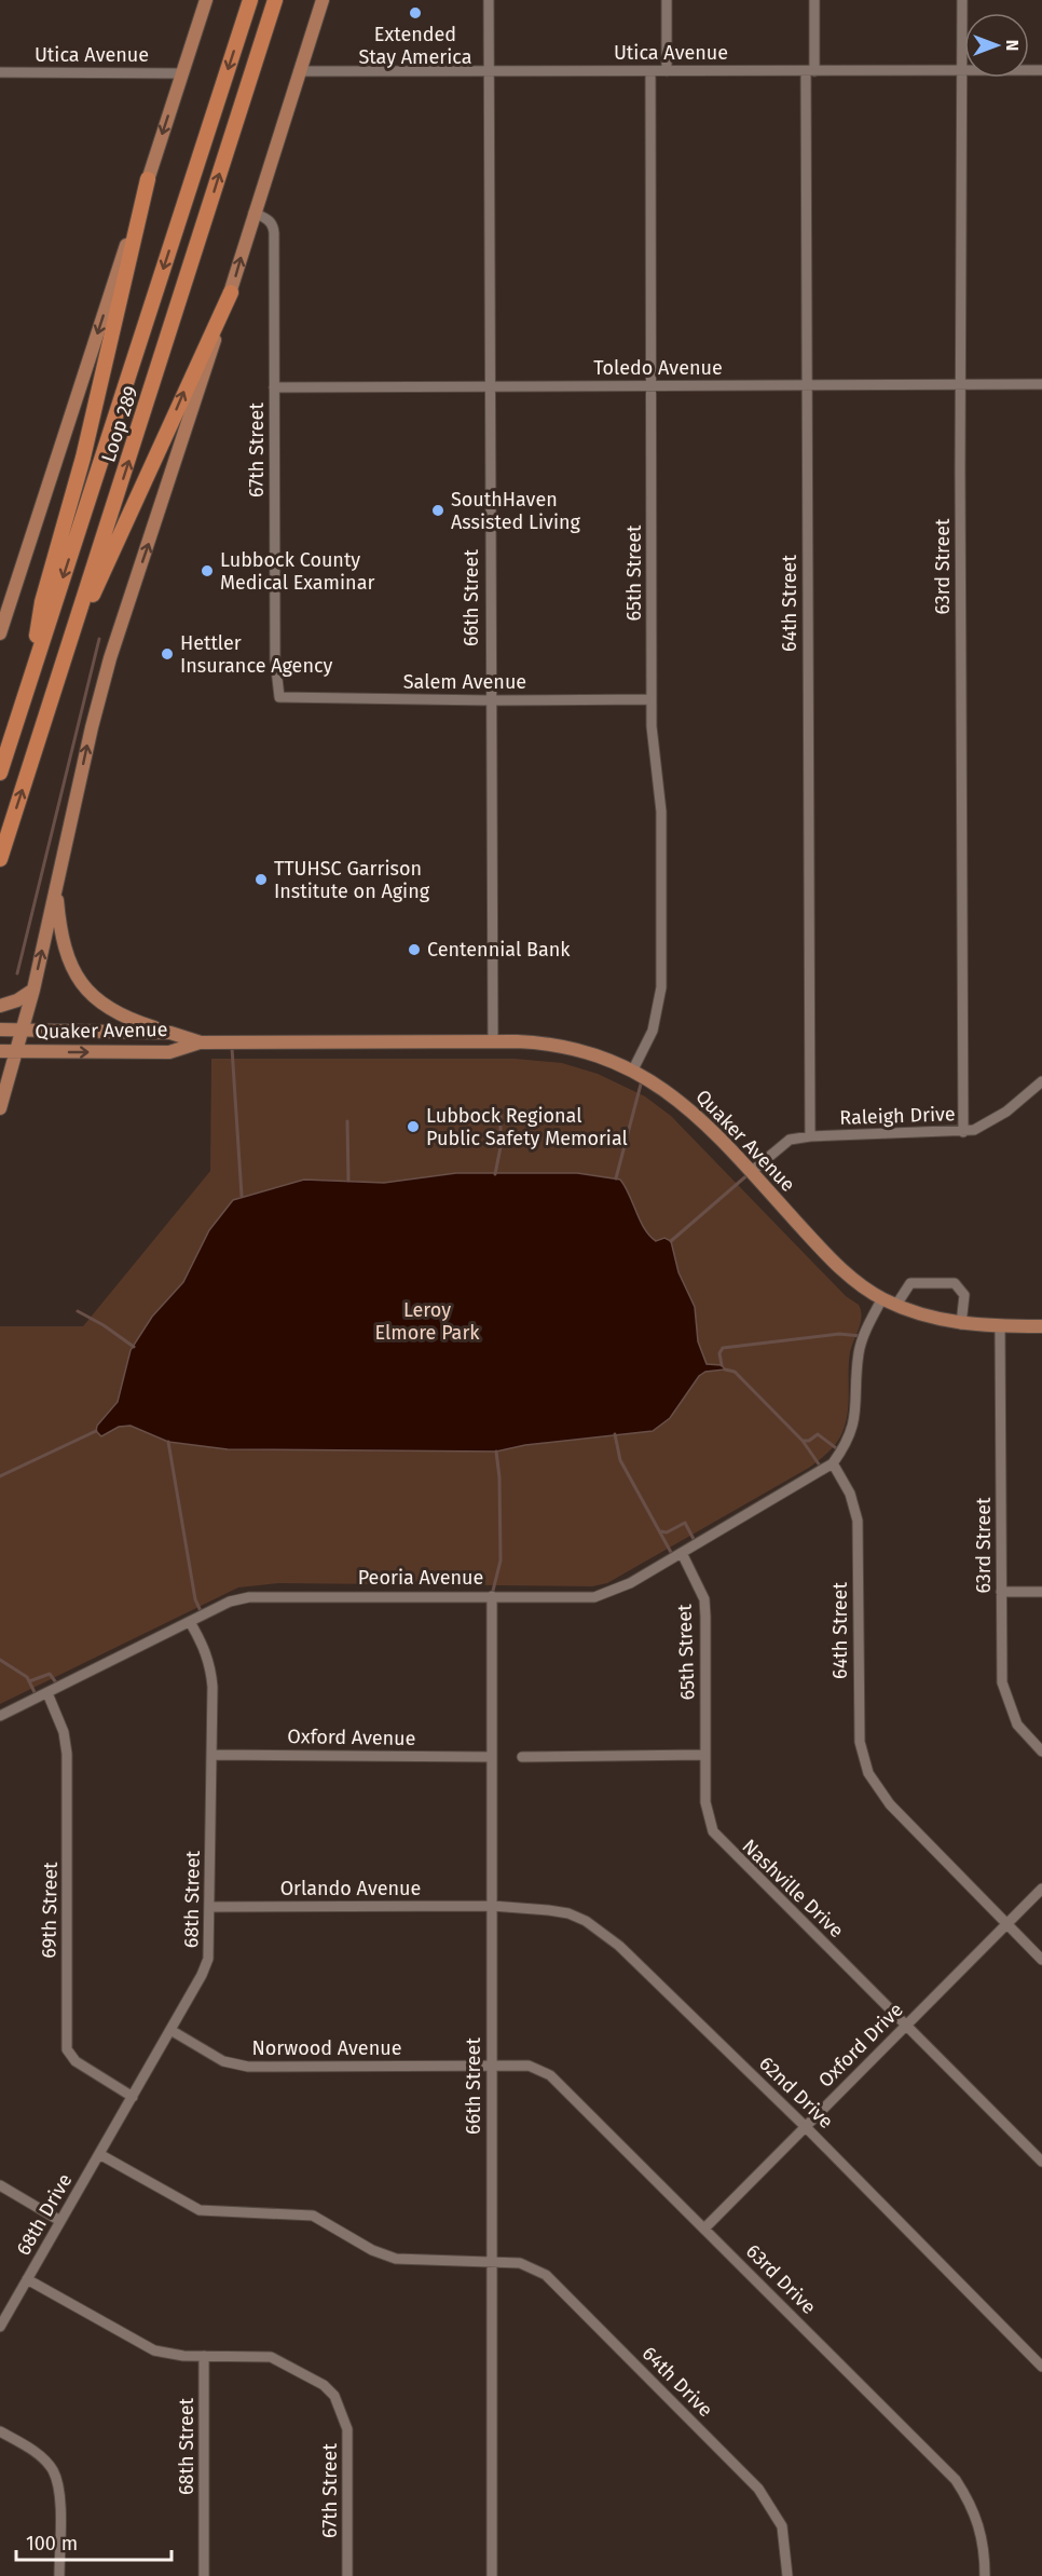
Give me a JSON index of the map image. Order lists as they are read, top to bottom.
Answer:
{
  "streets": {
    "highway": ["Loop 289"],
    "main road": ["Quaker Avenue"],
    "street": [
      "Utica Avenue",
      "Toledo Avenue",
      "67th Street",
      "63rd Street",
      "65th Street",
      "66th Street",
      "64th Street",
      "Salem Avenue",
      "Raleigh Drive",
      "Peoria Avenue",
      "Oxford Avenue",
      "Orlando Avenue",
      "Nashville Drive",
      "68th Street",
      "69th Street",
      "Oxford Drive",
      "Norwood Avenue",
      "62nd Drive",
      "68th Drive",
      "63rd Drive",
      "64th Drive"
    ]
  },
  "crossings": [
    ["Utica Avenue", "63rd Street"],
    ["Utica Avenue", "65th Street"],
    ["Utica Avenue", "66th Street"],
    ["Utica Avenue", "64th Street"],
    ["Toledo Avenue", "67th Street"],
    ["Toledo Avenue", "63rd Street"],
    ["Toledo Avenue", "65th Street"],
    ["Toledo Avenue", "66th Street"],
    ["Toledo Avenue", "64th Street"],
    ["67th Street", "Salem Avenue"],
    ["67th Street", "68th Street"],
    ["63rd Street", "Quaker Avenue"],
    ["63rd Street", "Raleigh Drive"],
    ["65th Street", "Salem Avenue"],
    ["65th Street", "Quaker Avenue"],
    ["65th Street", "Peoria Avenue"],
    ["65th Street", "Nashville Drive"],
    ["66th Street", "Salem Avenue"],
    ["66th Street", "Quaker Avenue"],
    ["66th Street", "Peoria Avenue"],
    ["66th Street", "Oxford Avenue"],
    ["66th Street", "Orlando Avenue"],
    ["66th Street", "Norwood Avenue"],
    ["66th Street", "62nd Drive"],
    ["66th Street", "63rd Drive"],
    ["66th Street", "64th Drive"],
    ["64th Street", "Raleigh Drive"],
    ["64th Street", "Peoria Avenue"],
    ["64th Street", "Oxford Drive"],
    ["Quaker Avenue", "Raleigh Drive"],
    ["Peoria Avenue", "68th Street"],
    ["Peoria Avenue", "69th Street"],
    ["Oxford Avenue", "68th Street"],
    ["Orlando Avenue", "68th Street"],
    ["Orlando Avenue", "62nd Drive"],
    ["Nashville Drive", "Oxford Drive"],
    ["68th Street", "69th Street"],
    ["68th Street", "Norwood Avenue"],
    ["68th Street", "68th Drive"],
    ["68th Street", "64th Drive"],
    ["Oxford Drive", "62nd Drive"],
    ["Oxford Drive", "63rd Drive"],
    ["Norwood Avenue", "63rd Drive"],
    ["68th Drive", "64th Drive"]
  ],
  "parks": ["Leroy Elmore Park"],
  "places": [
    "Extended Stay America",
    "SouthHaven Assisted Living",
    "Lubbock County Medical Examinar",
    "Hettler Insurance Agency",
    "TTUHSC Garrison Institute on Aging",
    "Centennial Bank",
    "Lubbock Regional Public Safety Memorial"
  ],
  "scale_bar": "100 m",
  "north": "right"
}
